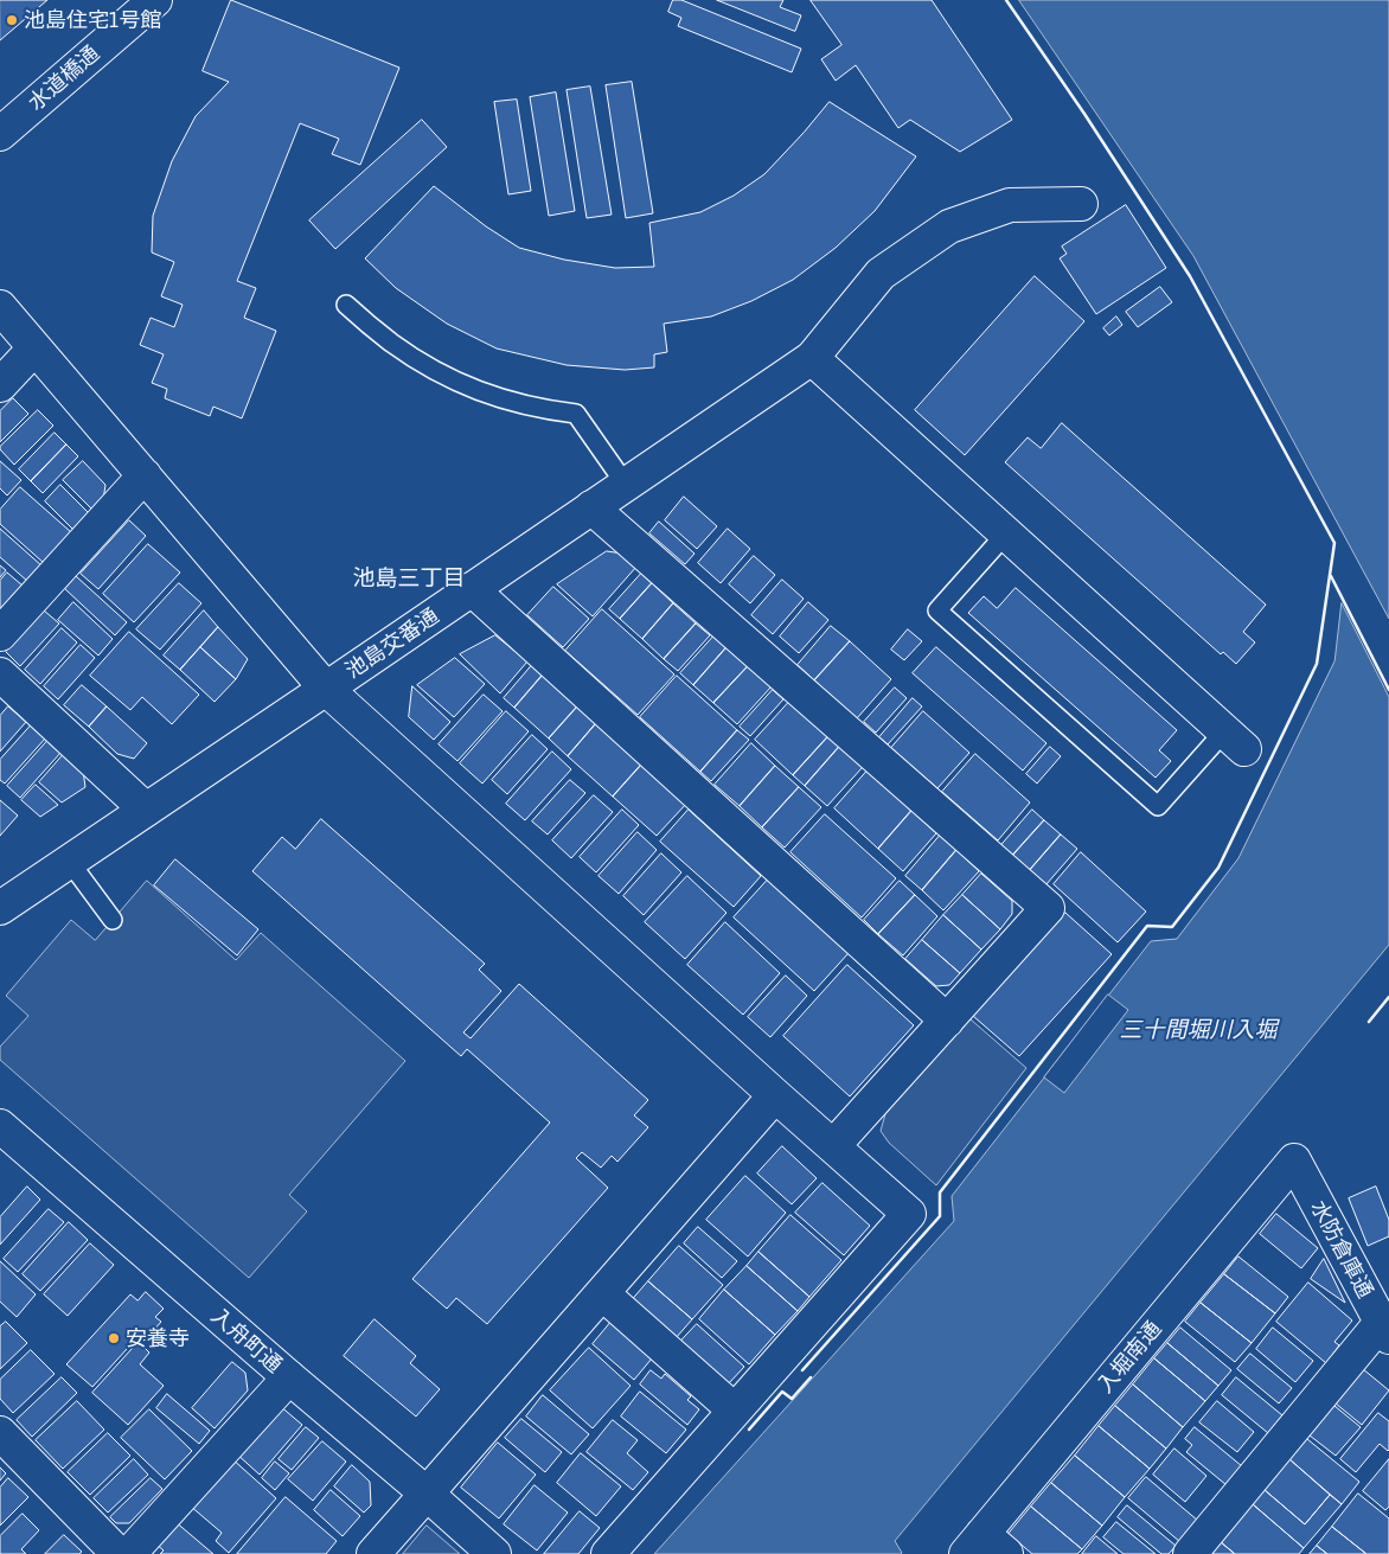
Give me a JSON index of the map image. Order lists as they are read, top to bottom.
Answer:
{
  "streets": {
    "street": [
      "水道橋通",
      "池島交番通",
      "水防倉庫通",
      "入舟町通",
      "入堀南通"
    ]
  },
  "crossings": [
    ["水防倉庫通", "入堀南通"]
  ],
  "districts": ["池島三丁目"],
  "water": ["三十間堀川入堀"],
  "places": ["池島住宅1号館", "安養寺"]
}
